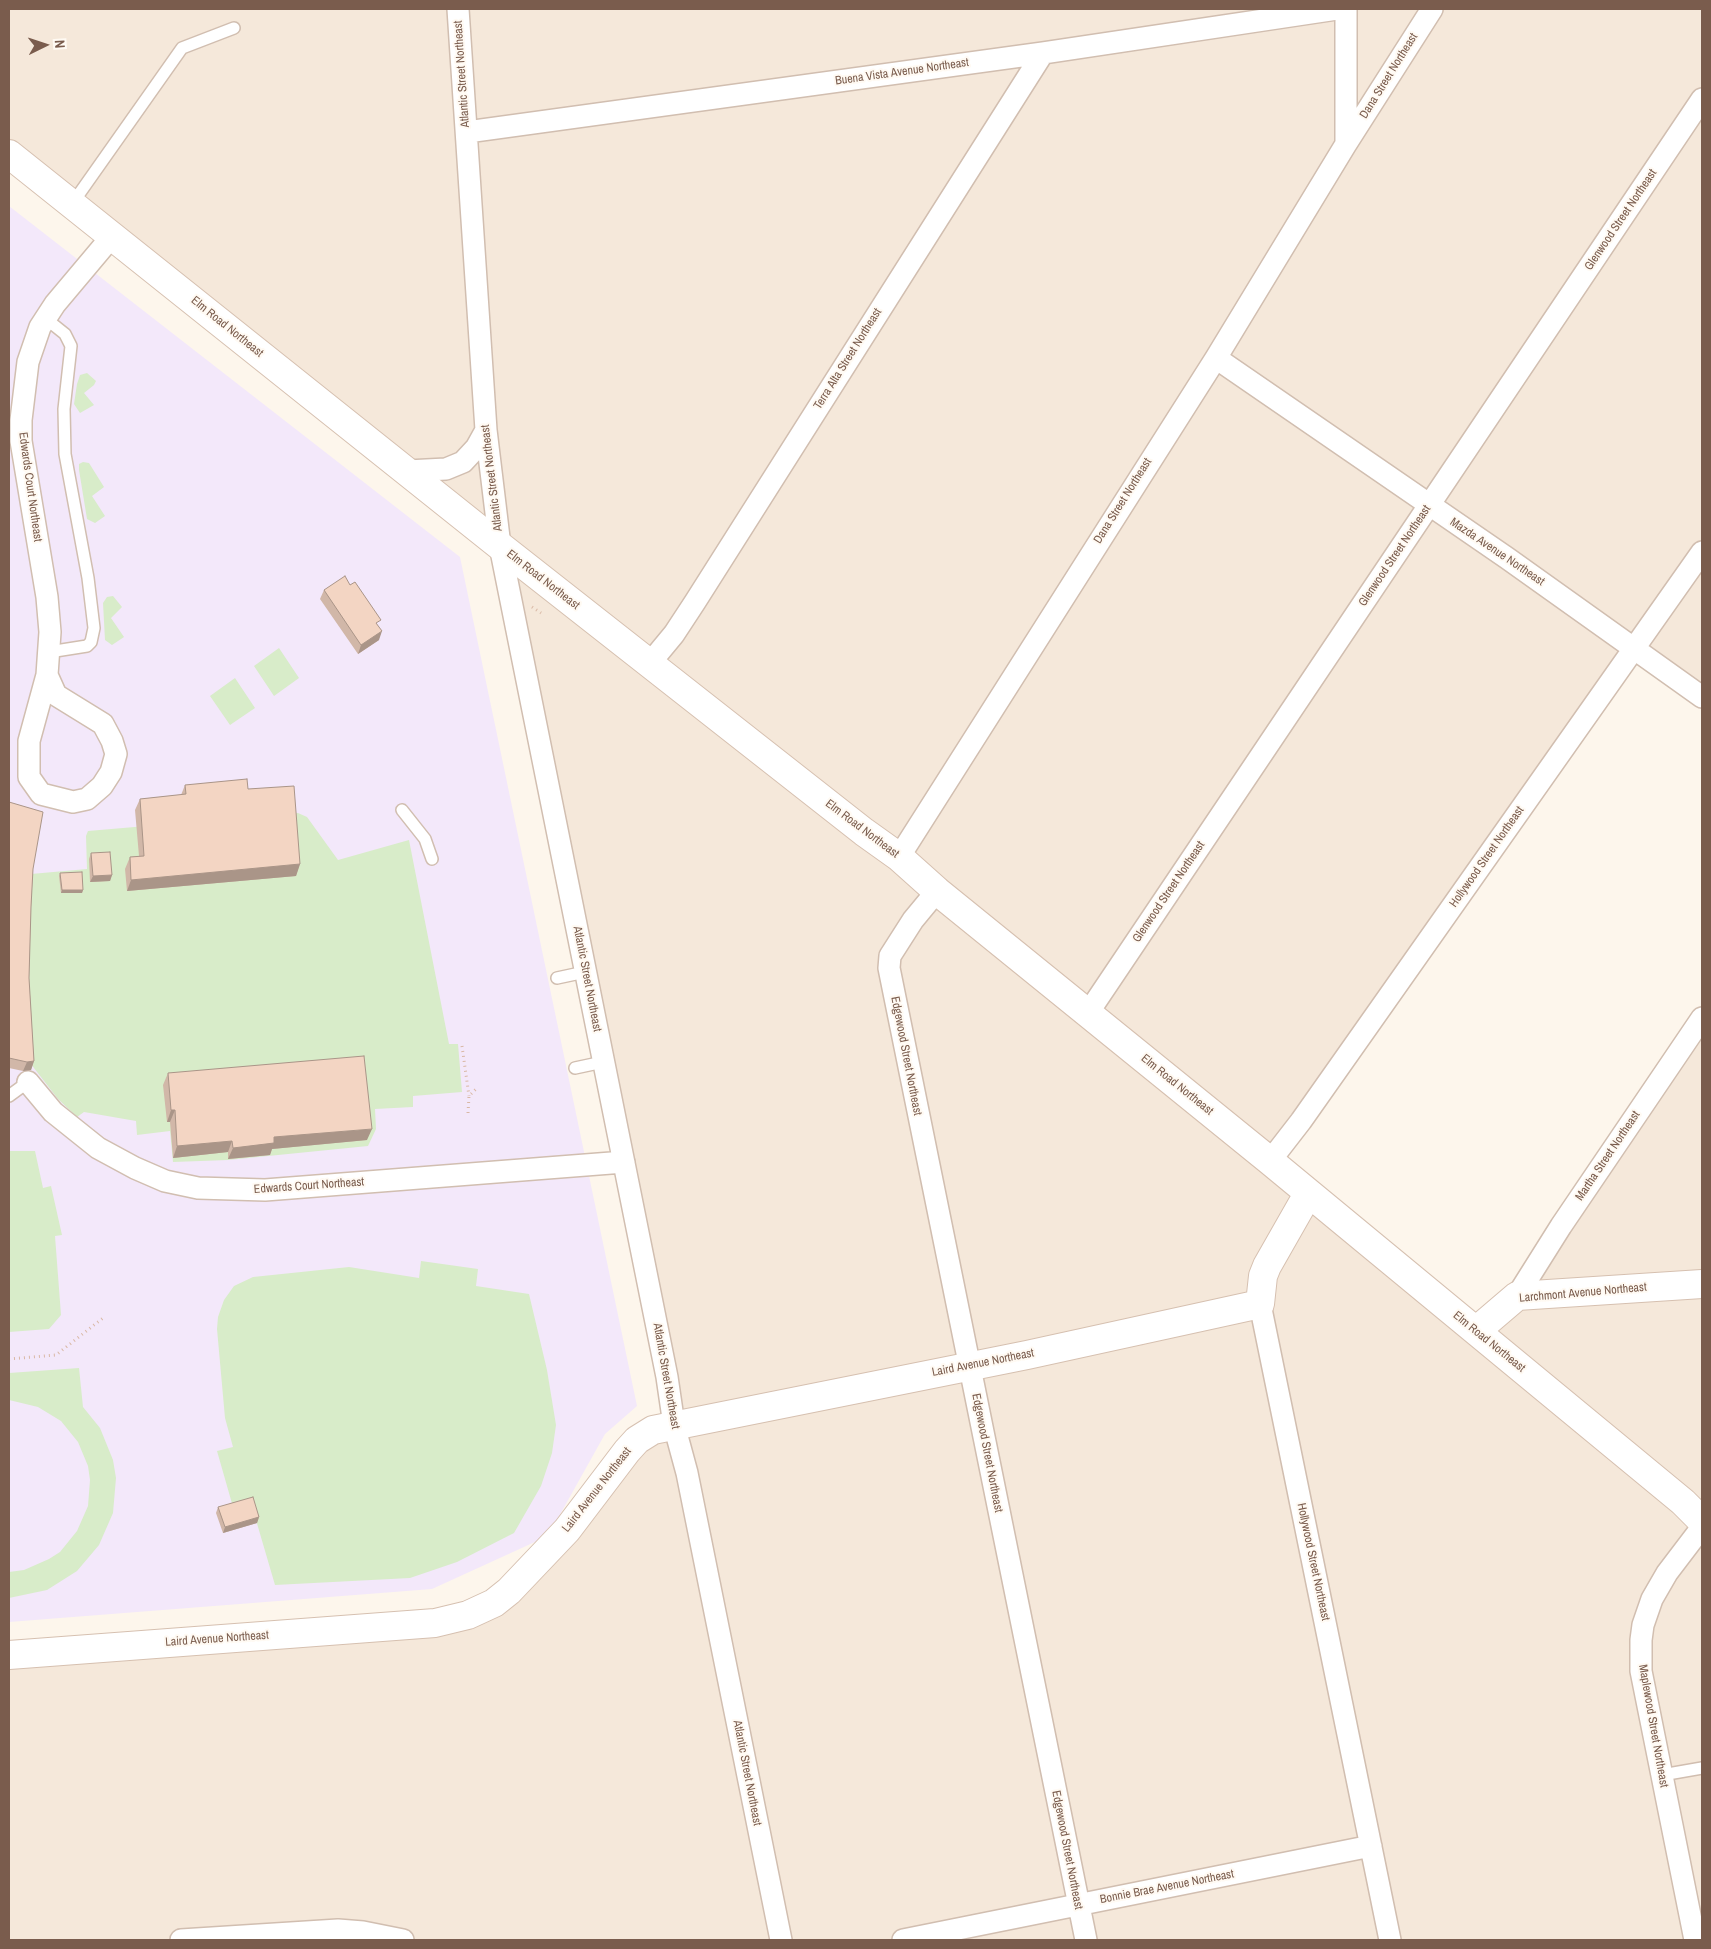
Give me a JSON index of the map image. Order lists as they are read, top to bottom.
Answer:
{
  "streets": {
    "main road": [
      "Elm Road Northeast",
      "Hollywood Street Northeast",
      "Larchmont Avenue Northeast",
      "Laird Avenue Northeast"
    ],
    "street": [
      "Buena Vista Avenue Northeast",
      "Atlantic Street Northeast",
      "Dana Street Northeast",
      "Glenwood Street Northeast",
      "Terra Alta Street Northeast",
      "Edwards Court Northeast",
      "Mazda Avenue Northeast",
      "Edgewood Street Northeast",
      "Martha Street Northeast",
      "Maplewood Street Northeast",
      "Bonnie Brae Avenue Northeast"
    ]
  },
  "crossings": [
    ["Buena Vista Avenue Northeast", "Atlantic Street Northeast"],
    ["Buena Vista Avenue Northeast", "Terra Alta Street Northeast"],
    ["Atlantic Street Northeast", "Elm Road Northeast"],
    ["Atlantic Street Northeast", "Edwards Court Northeast"],
    ["Atlantic Street Northeast", "Laird Avenue Northeast"],
    ["Dana Street Northeast", "Elm Road Northeast"],
    ["Dana Street Northeast", "Mazda Avenue Northeast"],
    ["Glenwood Street Northeast", "Elm Road Northeast"],
    ["Glenwood Street Northeast", "Mazda Avenue Northeast"],
    ["Elm Road Northeast", "Terra Alta Street Northeast"],
    ["Elm Road Northeast", "Edwards Court Northeast"],
    ["Elm Road Northeast", "Hollywood Street Northeast"],
    ["Elm Road Northeast", "Edgewood Street Northeast"],
    ["Elm Road Northeast", "Larchmont Avenue Northeast"],
    ["Mazda Avenue Northeast", "Hollywood Street Northeast"],
    ["Hollywood Street Northeast", "Laird Avenue Northeast"],
    ["Hollywood Street Northeast", "Bonnie Brae Avenue Northeast"],
    ["Edgewood Street Northeast", "Laird Avenue Northeast"],
    ["Edgewood Street Northeast", "Bonnie Brae Avenue Northeast"],
    ["Martha Street Northeast", "Larchmont Avenue Northeast"]
  ],
  "north": "right"
}
